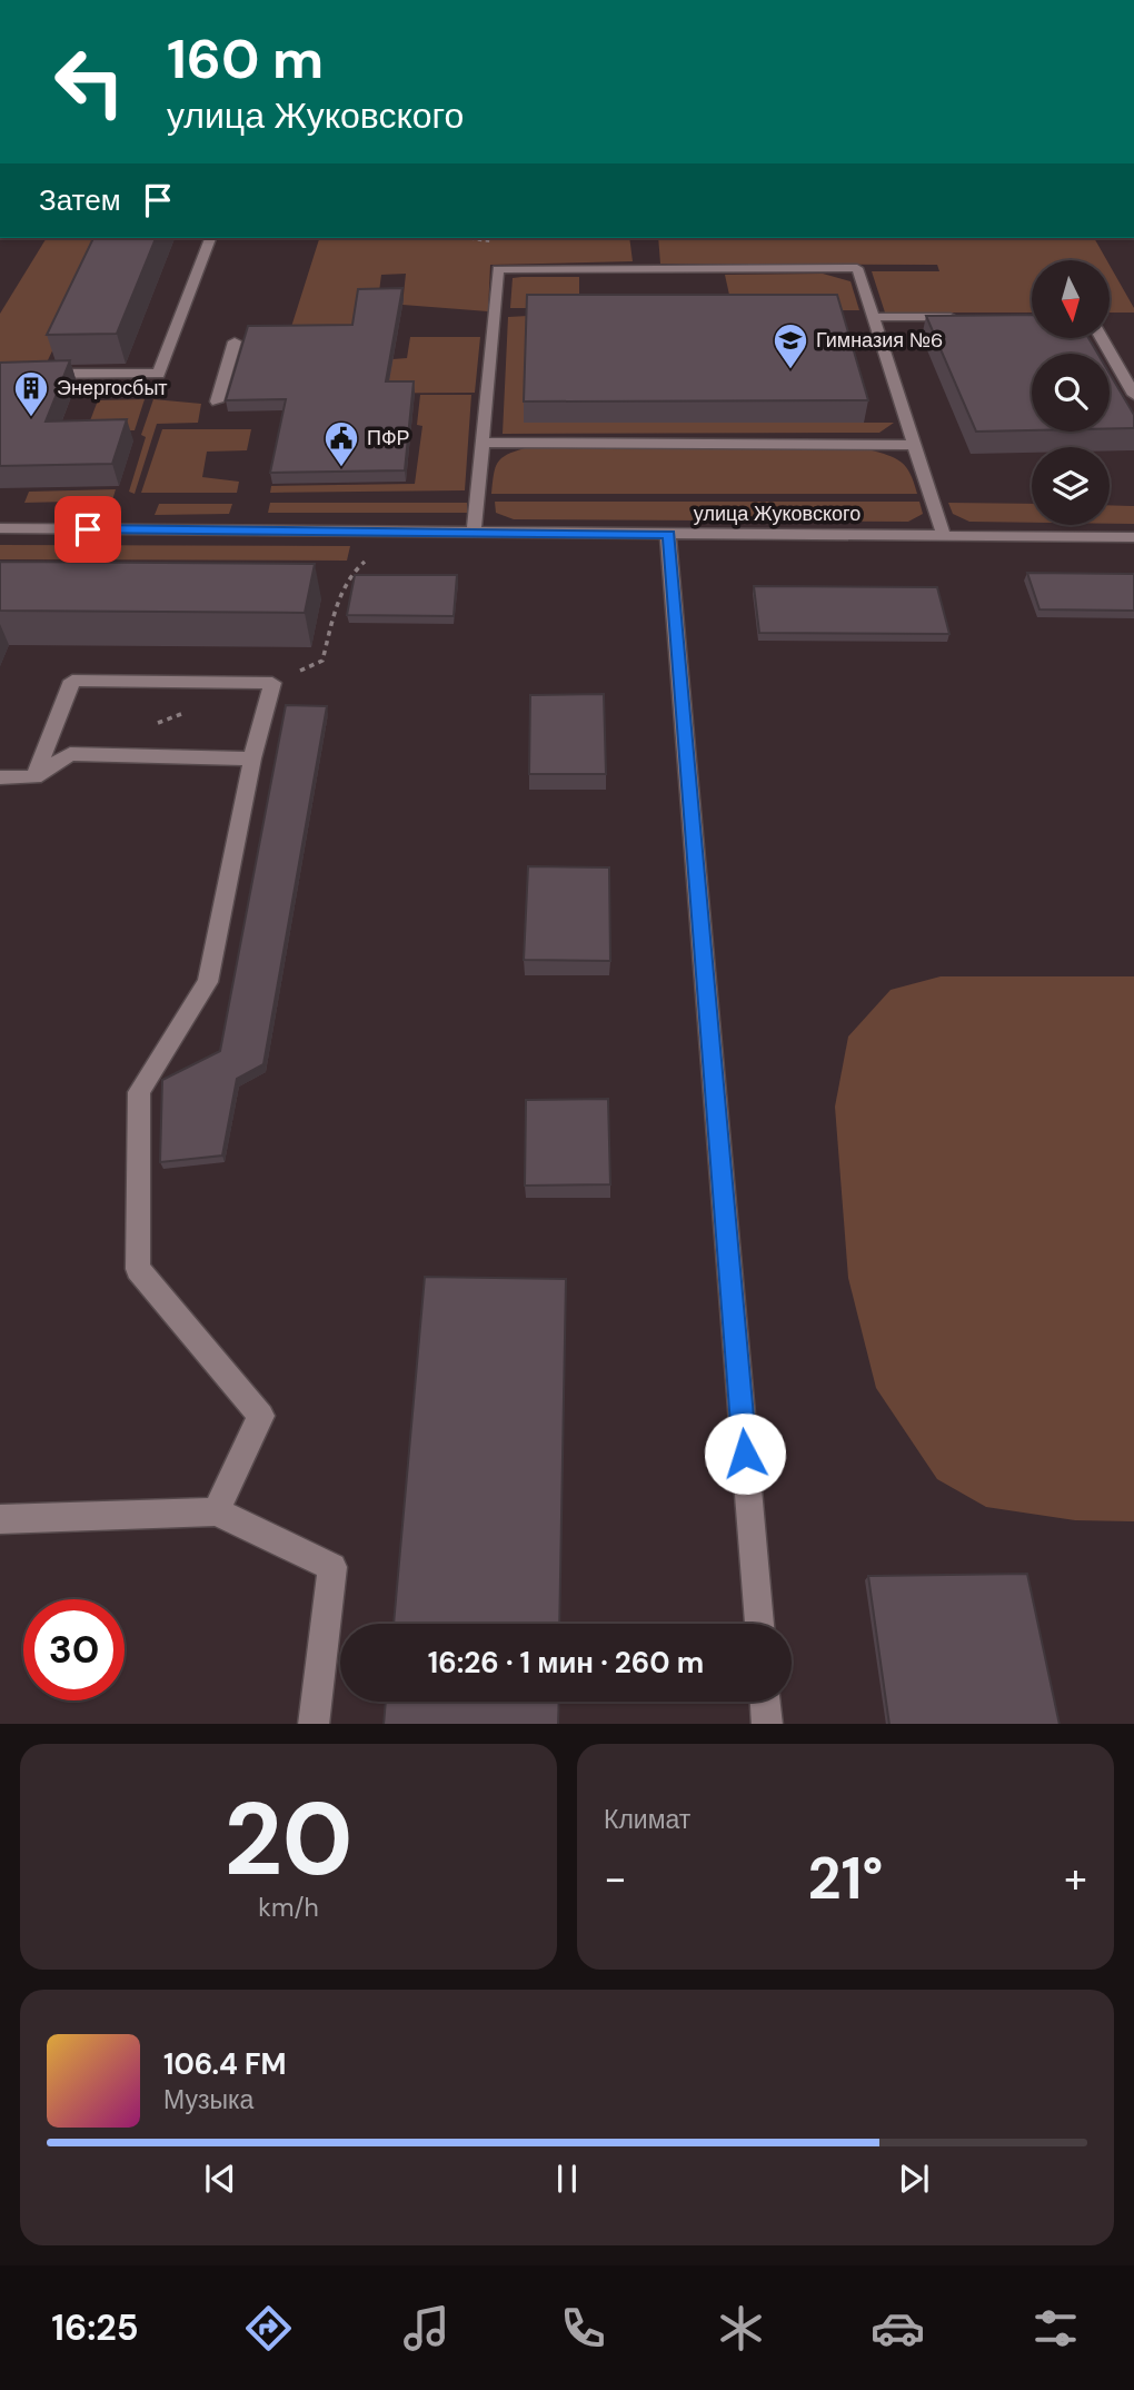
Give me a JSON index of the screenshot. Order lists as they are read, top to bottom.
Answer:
{
  "streets": {
    "street": ["улица Жуковского"]
  },
  "places": {
    "school or university": ["Гимназия №6"],
    "building": ["Энергосбыт"],
    "public building": ["ПФР"]
  },
  "north": "bottom",
  "page": {
    "turn": ["160 m", "улица Жуковского"],
    "then": "Затем",
    "limit": "30",
    "trip": "16:26 · 1 мин · 260 m",
    "tile": [
      ["20", "km/h"],
      "Климат"
    ],
    "heat": ["−", "21°", "+"],
    "song": ["106.4 FM", "Музыка"],
    "tabs": "16:25"
  }
}
